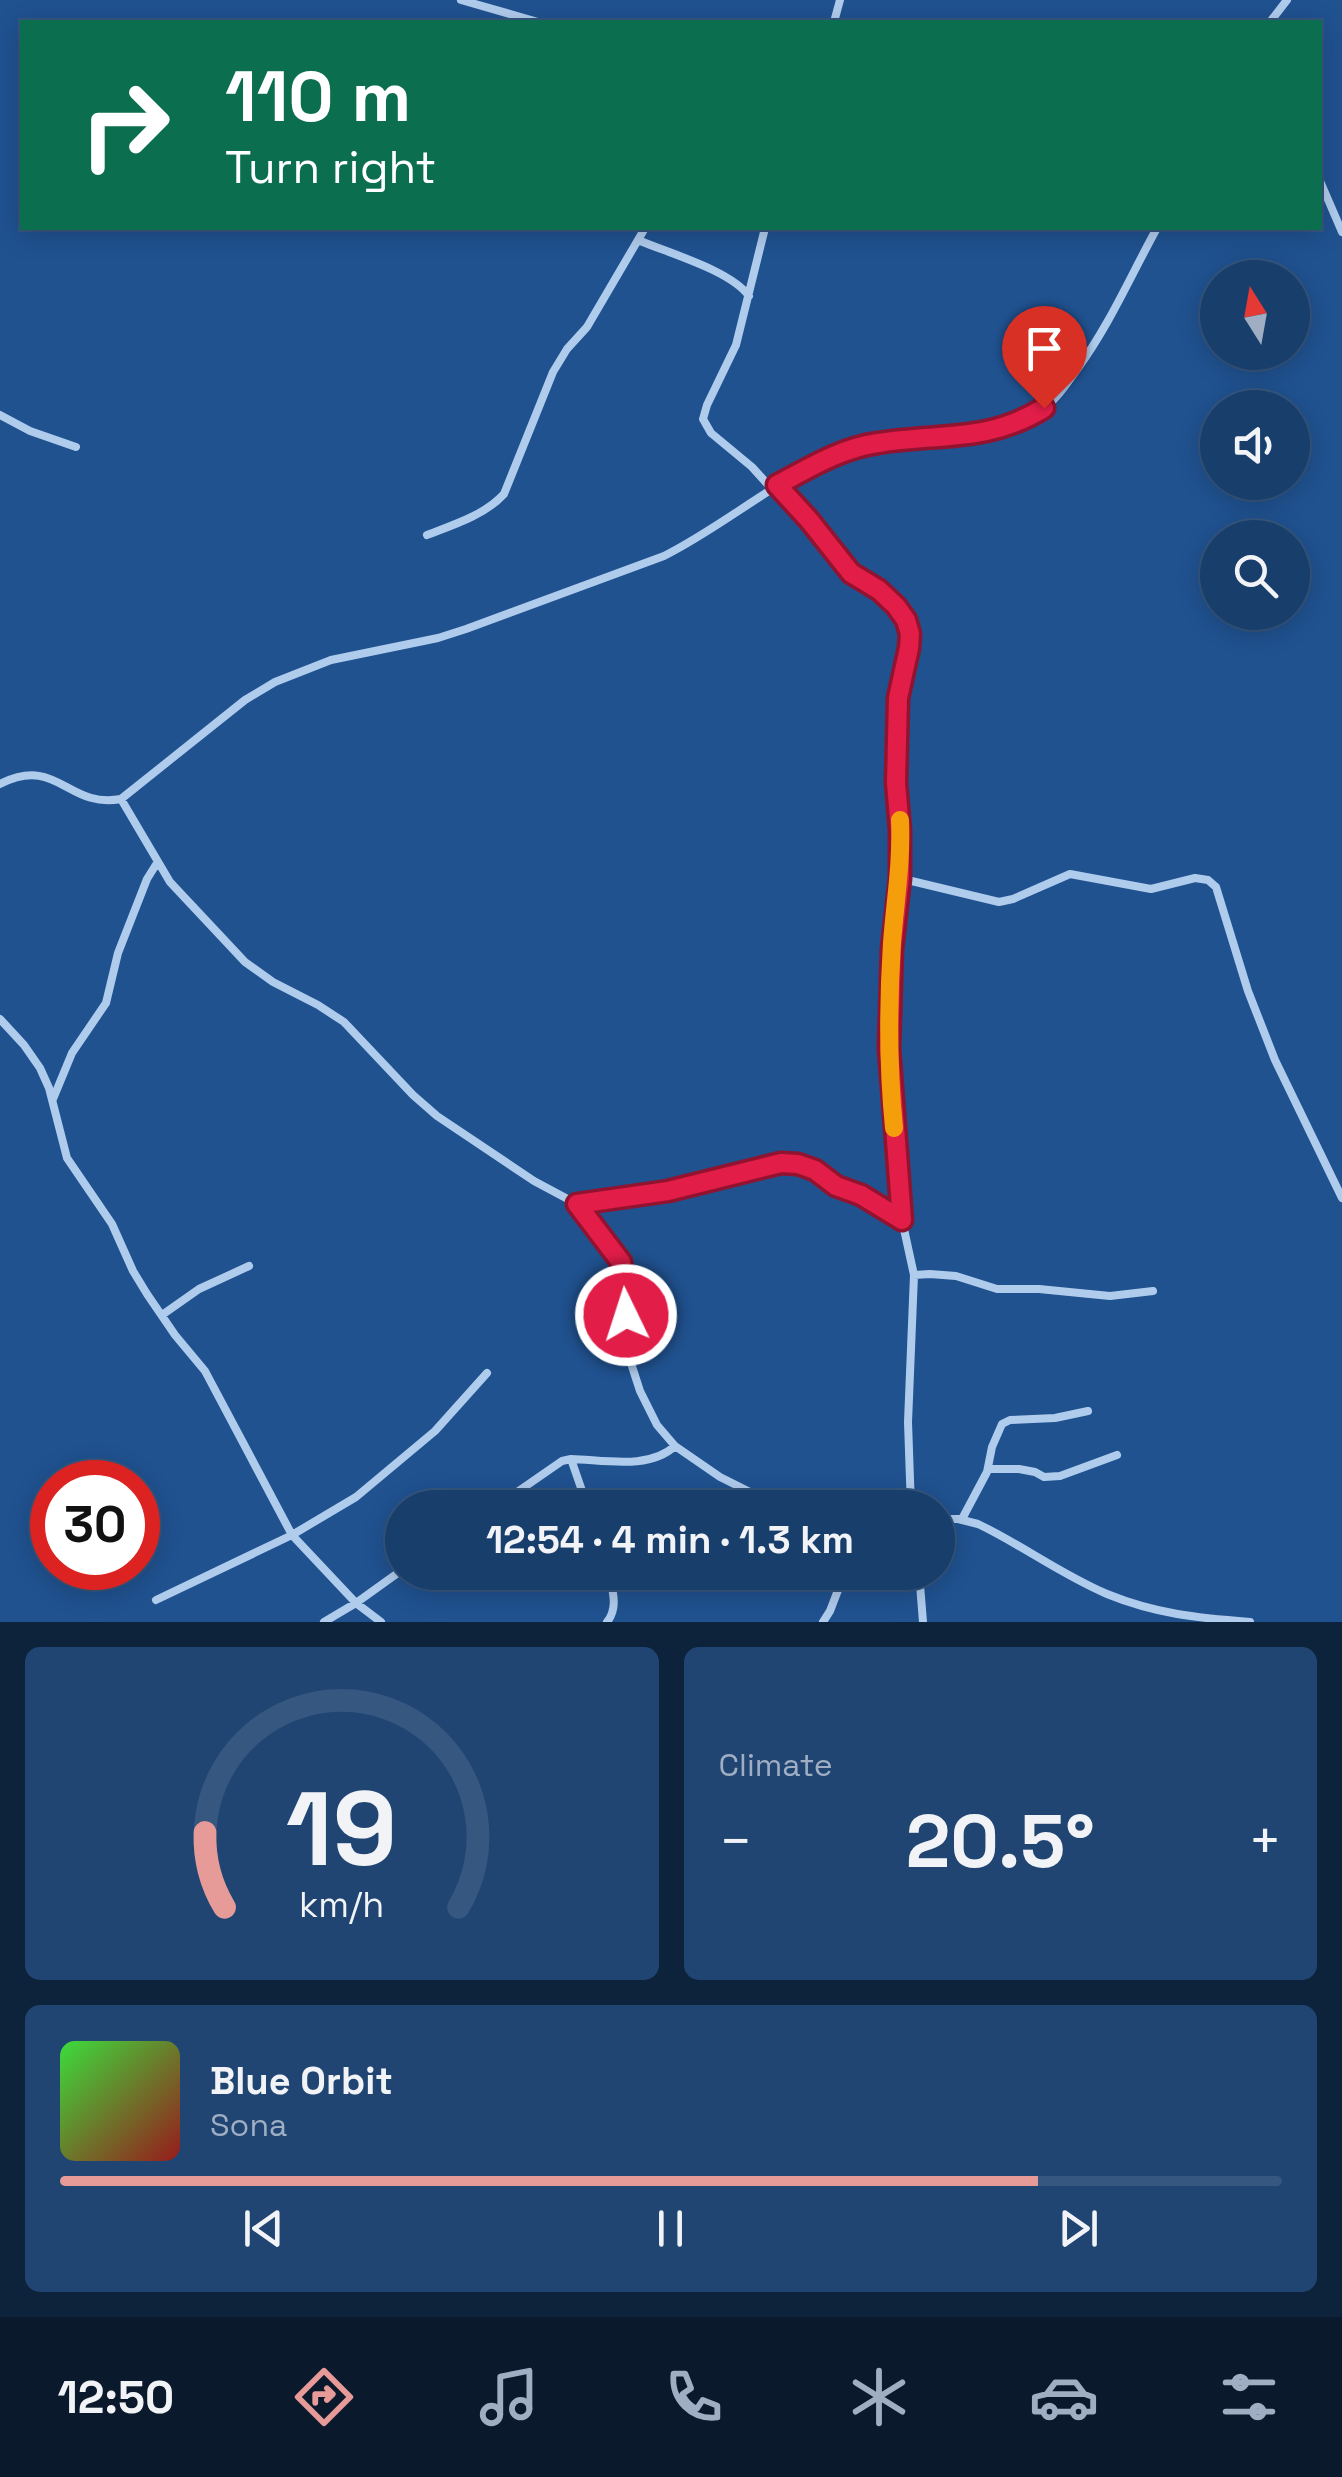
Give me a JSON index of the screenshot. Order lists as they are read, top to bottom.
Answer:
{
  "north": "top",
  "page": {
    "turn": ["110 m", "Turn right"],
    "limit": "30",
    "trip": "12:54 · 4 min · 1.3 km",
    "tile": "Climate",
    "heat": ["−", "20.5°", "+"],
    "song": ["Blue Orbit", "Sona"],
    "tabs": "12:50",
    "gauge": ["19", "km/h"]
  }
}
